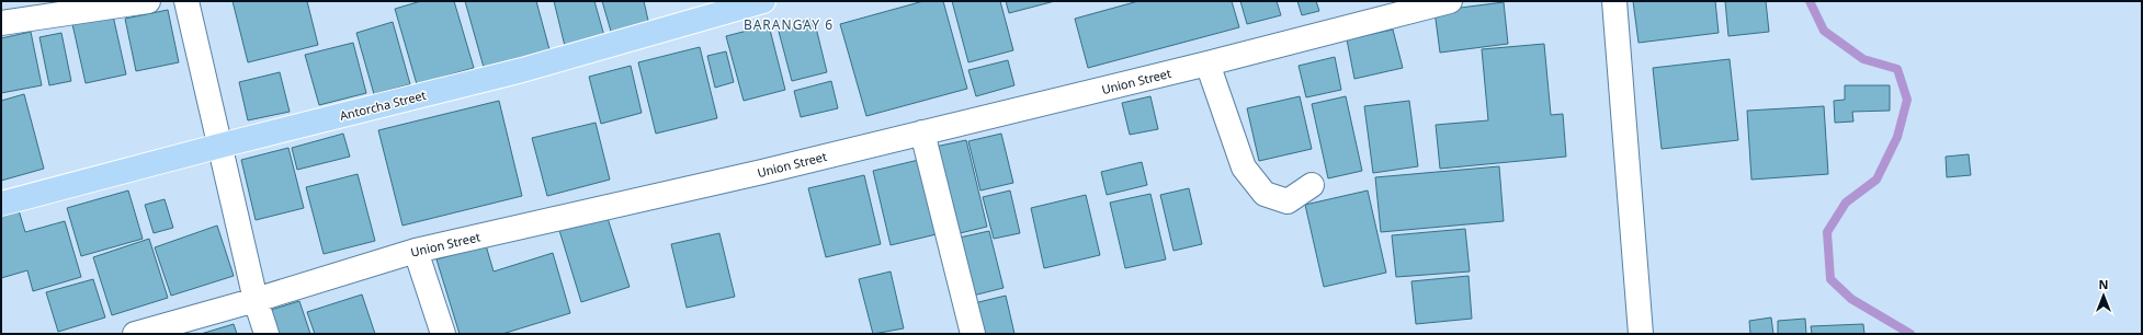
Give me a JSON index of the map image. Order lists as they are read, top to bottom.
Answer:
{
  "streets": {
    "main road": ["Antorcha Street"],
    "street": ["Union Street"]
  },
  "districts": ["BARANGAY 6"],
  "north": "top"
}
